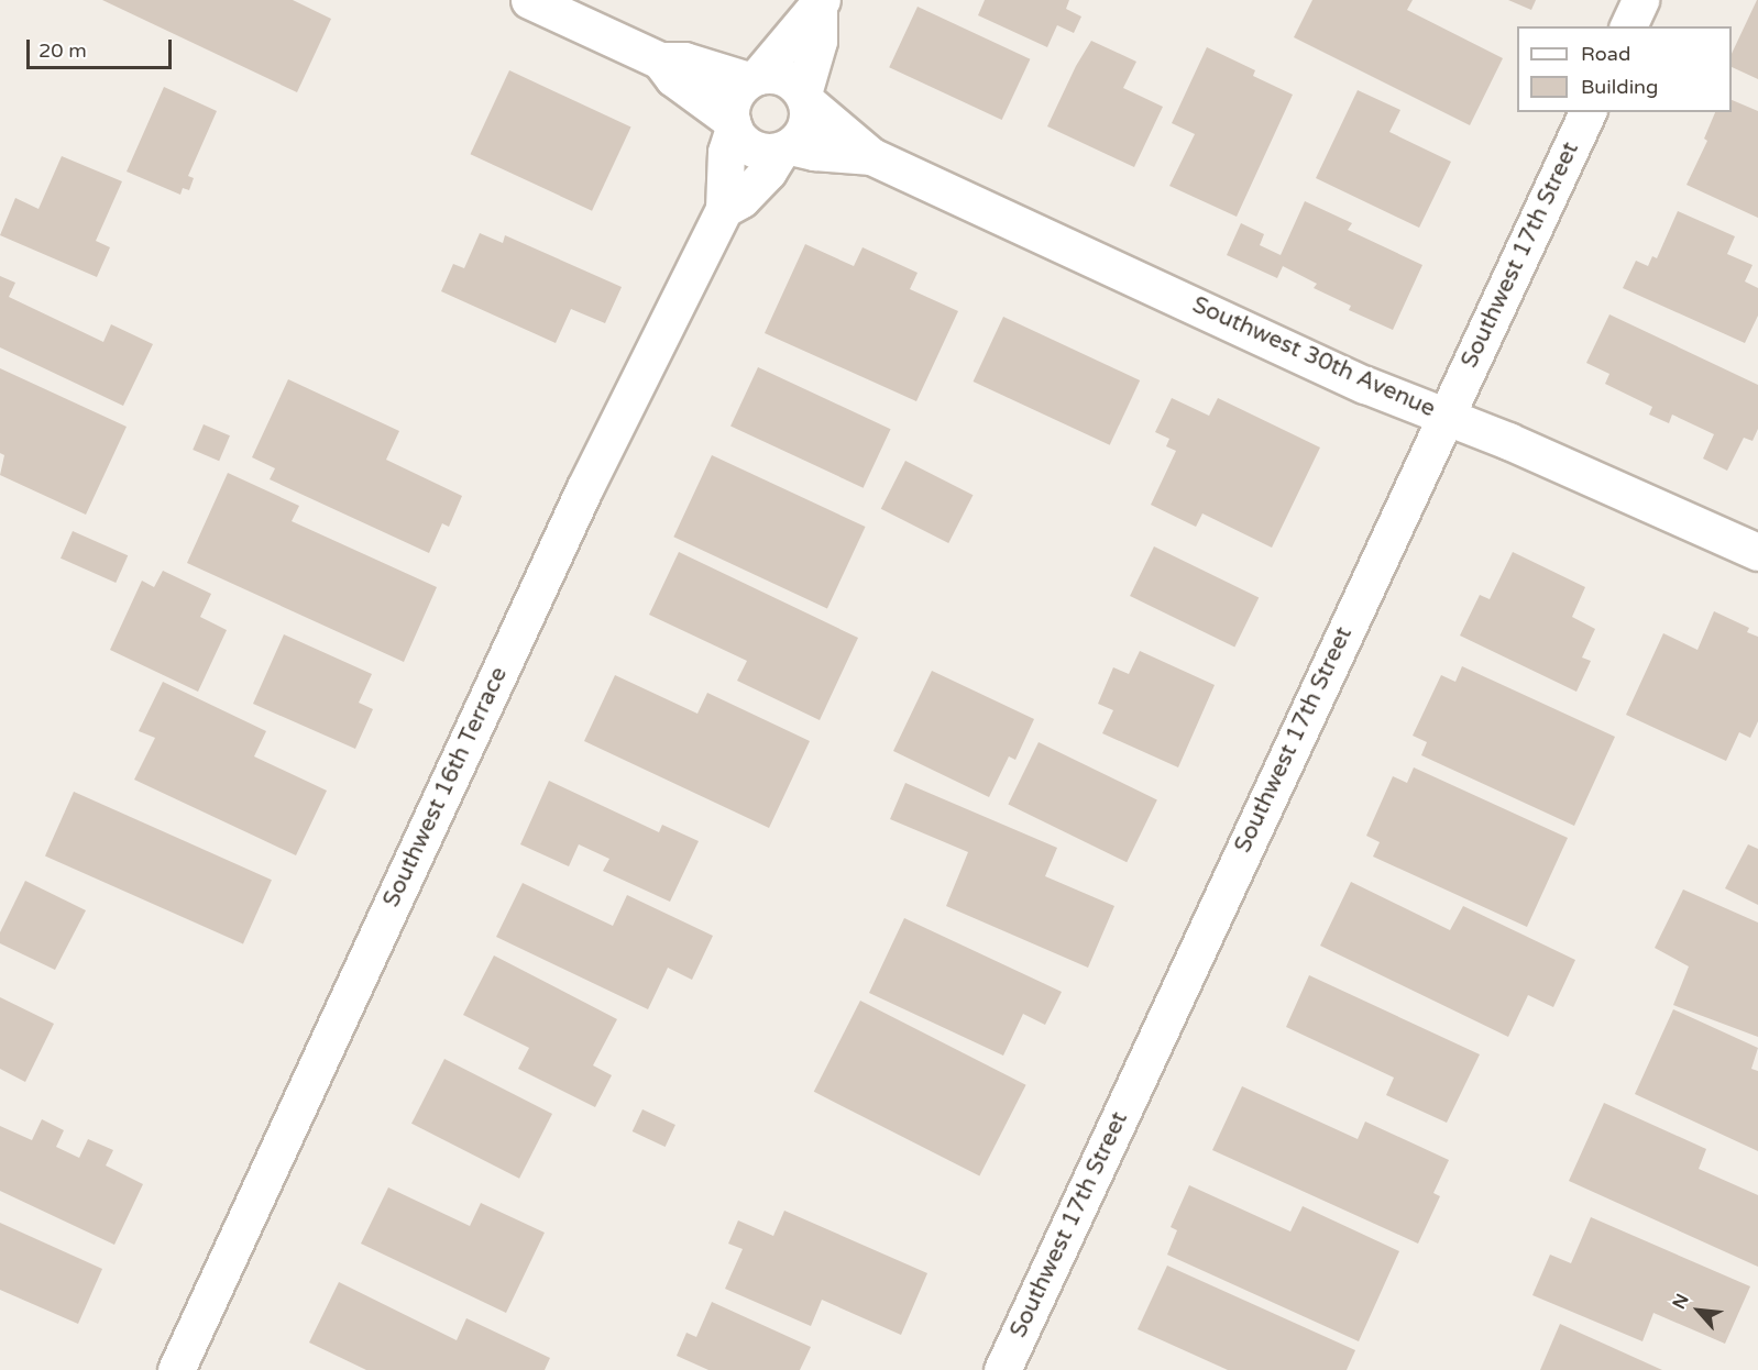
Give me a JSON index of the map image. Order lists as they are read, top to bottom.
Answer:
{
  "streets": {
    "street": ["Southwest 17th Street", "Southwest 30th Avenue", "Southwest 16th Terrace"]
  },
  "crossings": [
    ["Southwest 17th Street", "Southwest 30th Avenue"],
    ["Southwest 30th Avenue", "Southwest 16th Terrace"]
  ],
  "legend": ["Road", "Building"],
  "scale_bar": "20 m",
  "north": "top left"
}
